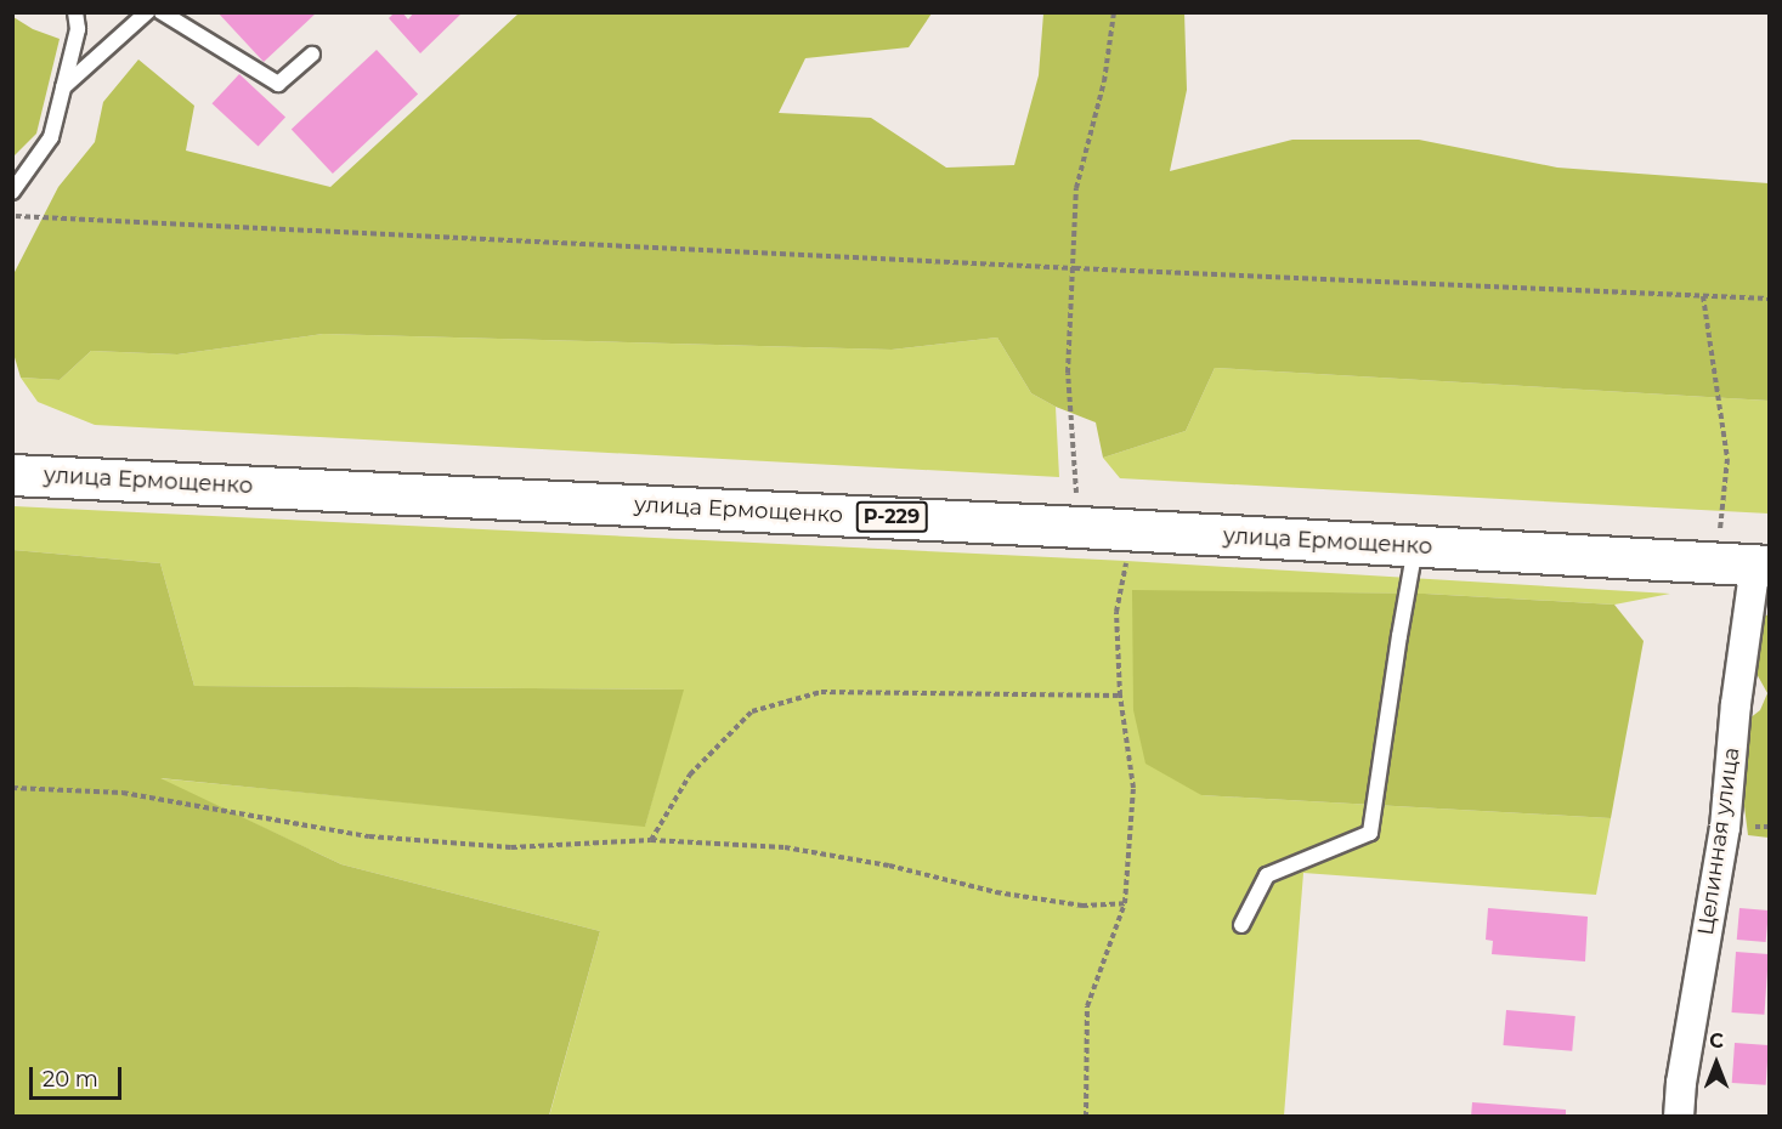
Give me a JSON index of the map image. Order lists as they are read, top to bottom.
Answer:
{
  "streets": {
    "highway": ["улица Ермощенко", "Р-229"],
    "street": ["Целинная улица"]
  },
  "crossings": [
    ["улица Ермощенко", "Целинная улица"]
  ],
  "scale_bar": "20 m",
  "north": "top"
}
